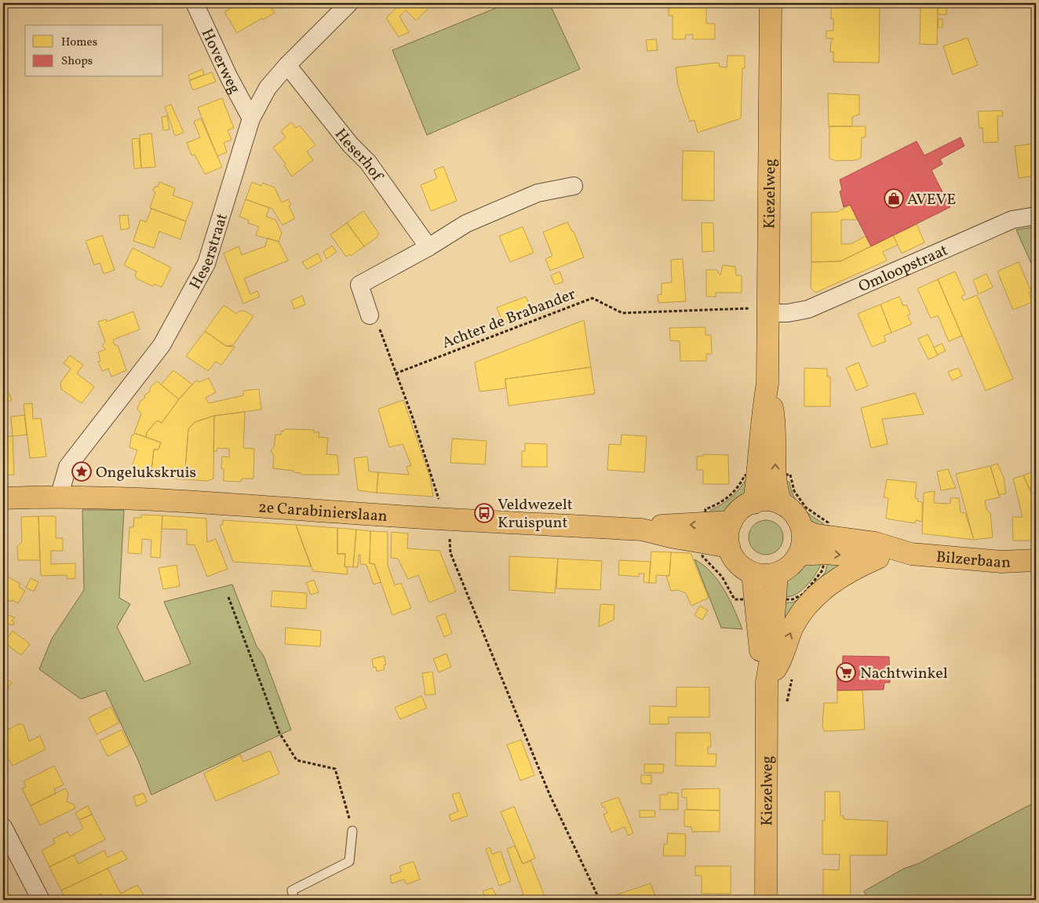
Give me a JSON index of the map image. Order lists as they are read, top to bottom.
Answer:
{
  "streets": {
    "main road": ["Kiezelweg", "2e Carabinierslaan", "Bilzerbaan"],
    "street": [
      "Hoverweg",
      "Heserhof",
      "Heserstraat",
      "Omloopstraat"
    ],
    "path": ["Achter de Brabander"]
  },
  "crossings": [
    ["Hoverweg", "Heserstraat"],
    ["Heserhof", "Heserstraat"],
    ["Kiezelweg", "Omloopstraat"],
    ["Kiezelweg", "Achter de Brabander"],
    ["Kiezelweg", "2e Carabinierslaan"],
    ["Kiezelweg", "Bilzerbaan"],
    ["Heserstraat", "2e Carabinierslaan"],
    ["Omloopstraat", "Achter de Brabander"],
    ["2e Carabinierslaan", "Bilzerbaan"]
  ],
  "places": {
    "shop": ["AVEVE"],
    "place": ["Ongelukskruis"],
    "bus stop": ["Veldwezelt Kruispunt"],
    "supermarket": ["Nachtwinkel"]
  },
  "legend": ["Homes", "Shops"]
}
